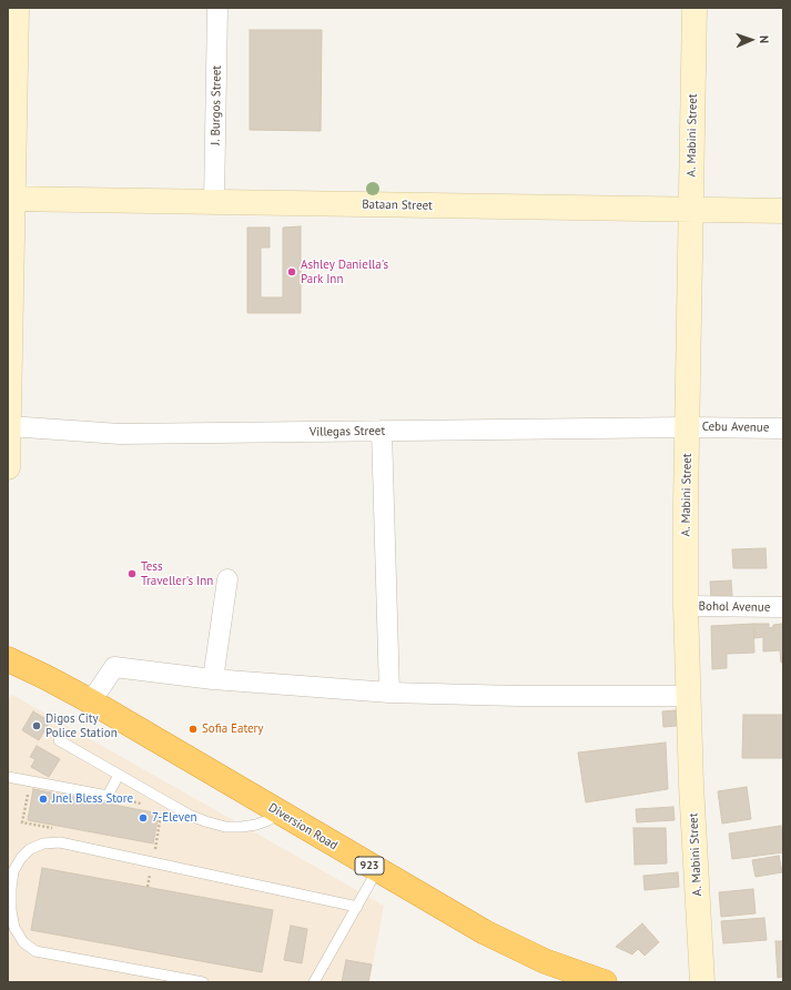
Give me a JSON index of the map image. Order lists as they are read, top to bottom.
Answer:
{
  "streets": {
    "highway": ["Diversion Road", "923"],
    "street": [
      "J. Burgos Street",
      "A. Mabini Street",
      "Bataan Street",
      "Cebu Avenue",
      "Villegas Street",
      "Bohol Avenue"
    ]
  },
  "crossings": [
    ["J. Burgos Street", "Bataan Street"],
    ["A. Mabini Street", "Bataan Street"],
    ["A. Mabini Street", "Cebu Avenue"],
    ["A. Mabini Street", "Villegas Street"],
    ["A. Mabini Street", "Bohol Avenue"],
    ["Cebu Avenue", "Villegas Street"]
  ],
  "places": [
    "Ashley Daniella's Park Inn",
    "Tess Traveller's Inn",
    "Digos City Police Station",
    "Sofia Eatery",
    "Jnel Bless Store",
    "7-Eleven"
  ],
  "north": "right"
}
